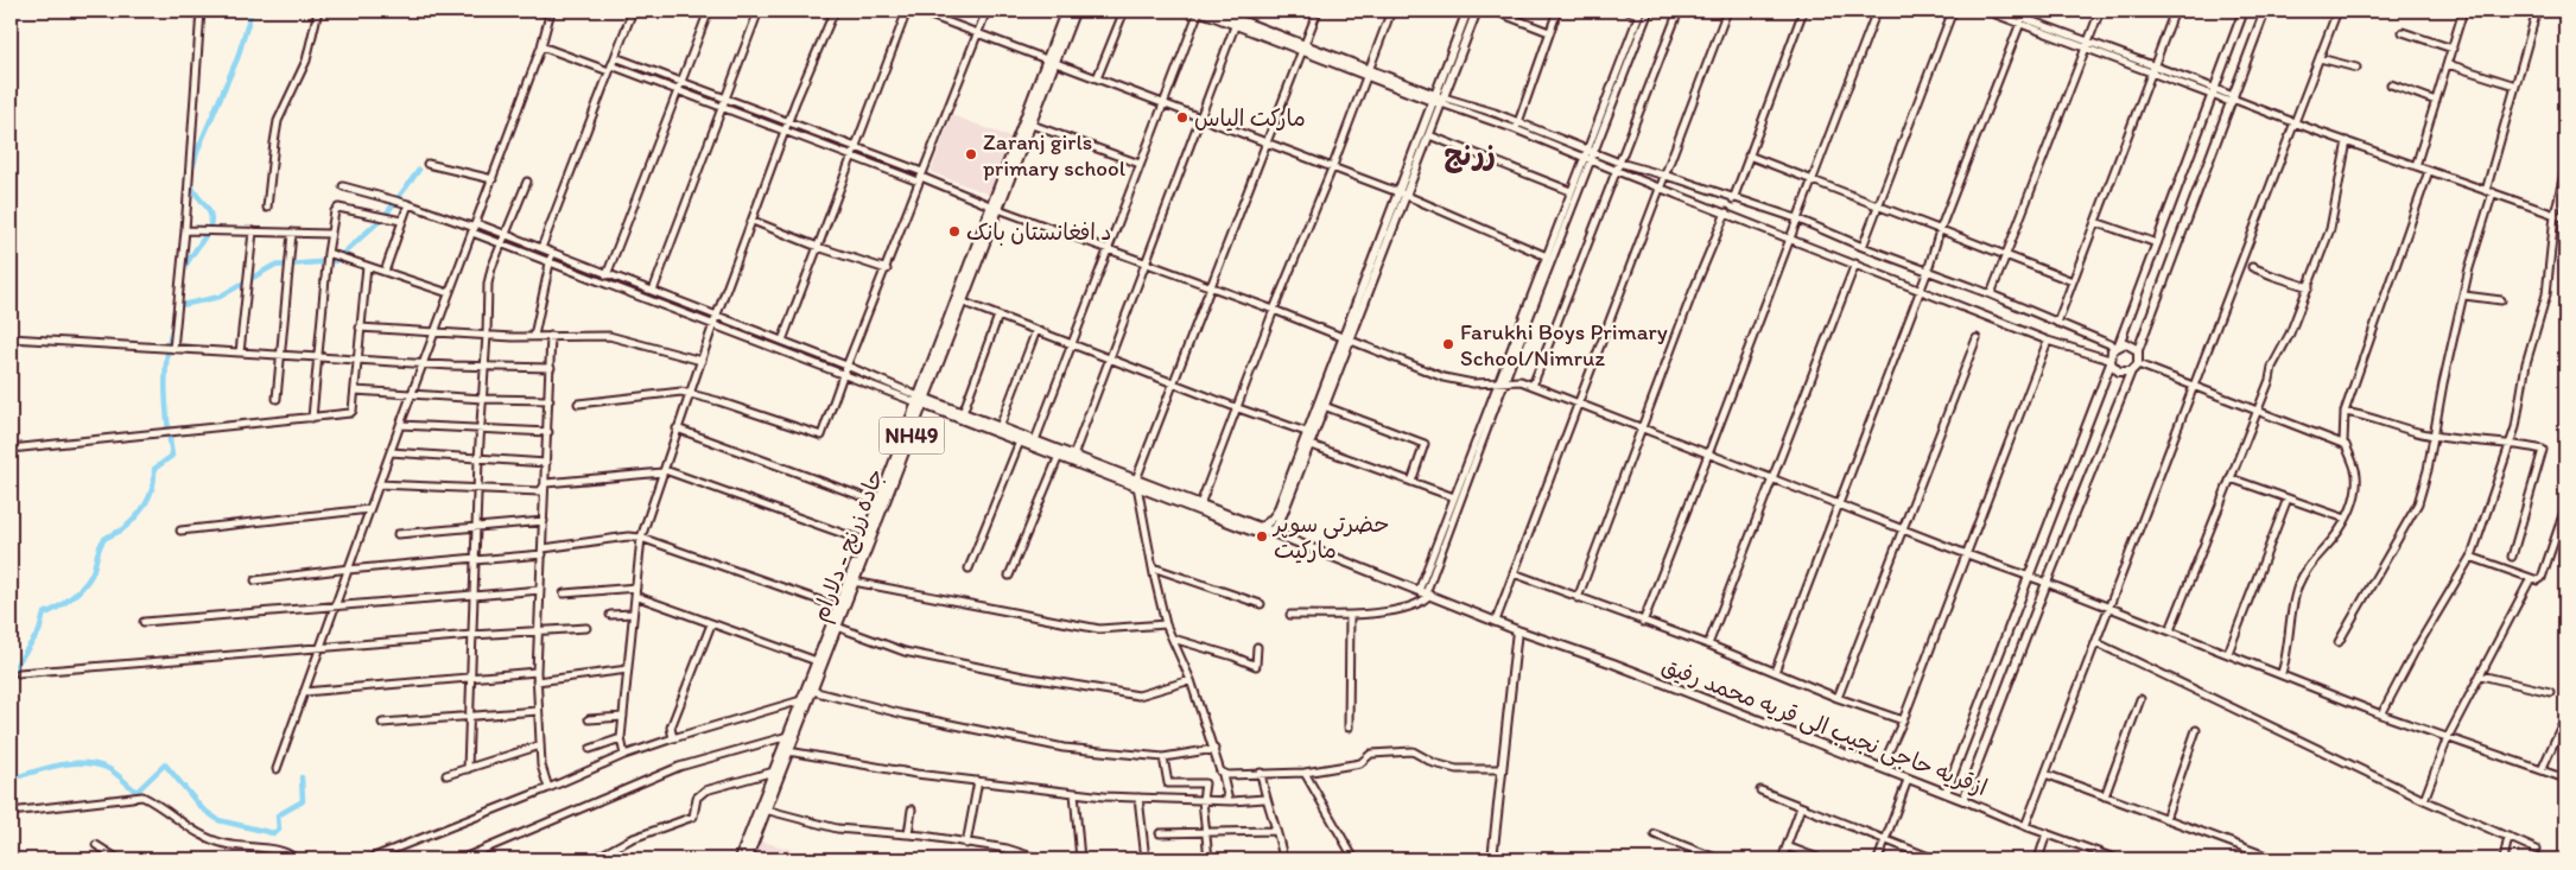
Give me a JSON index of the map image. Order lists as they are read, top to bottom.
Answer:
{
  "streets": {
    "highway": ["NH49", "جاده زرنج - دلارام"],
    "main road": ["ازقریه حاجی نجیب الی قریه محمد رفیق"]
  },
  "districts": ["زرنج"],
  "places": [
    "مارکت الیاس",
    "Zaranj girls primary school",
    "د افغانستان بانک",
    "Farukhi Boys Primary School/Nimruz",
    "حضرتی سوپر مارکیت"
  ]
}
